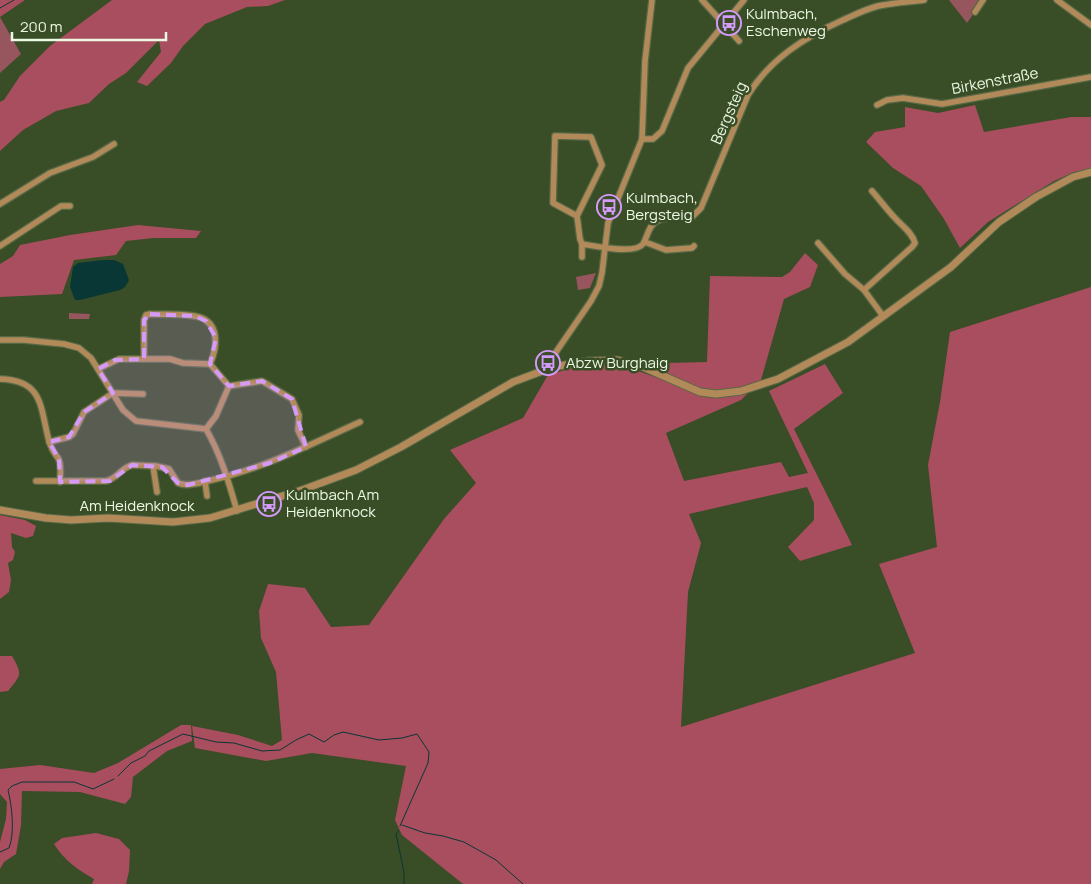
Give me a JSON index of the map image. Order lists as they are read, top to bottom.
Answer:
{
  "streets": {
    "street": ["Birkenstraße", "Bergsteig", "Am Heidenknock"]
  },
  "places": {
    "bus stop": [
      "Kulmbach, Eschenweg",
      "Kulmbach, Bergsteig",
      "Abzw Burghaig",
      "Kulmbach Am Heidenknock"
    ]
  },
  "scale_bar": "200 m"
}
